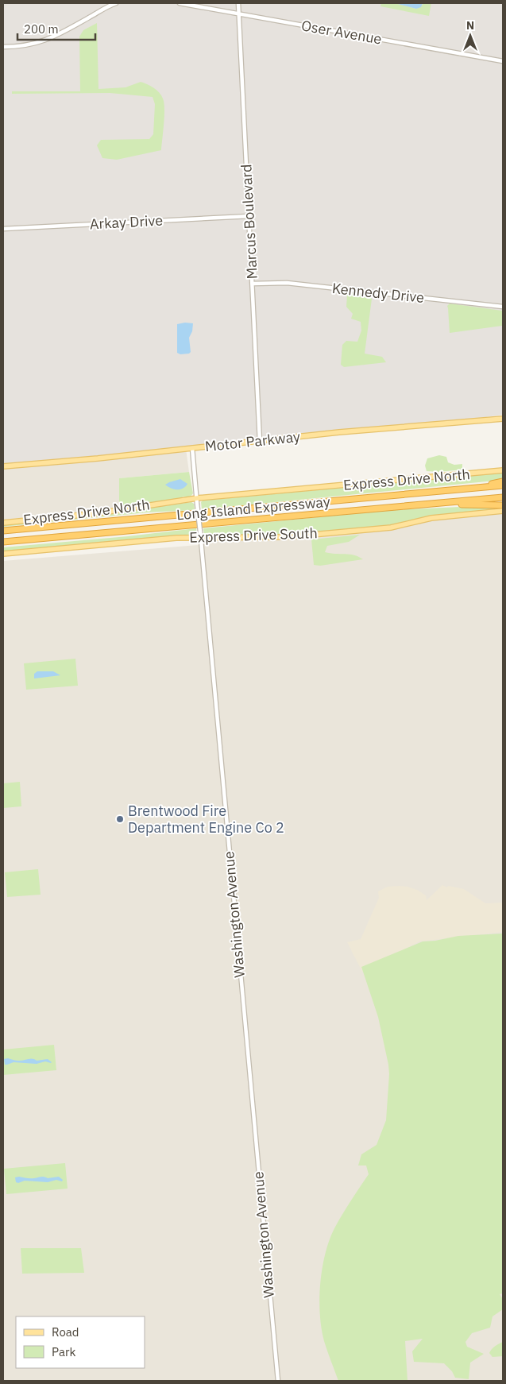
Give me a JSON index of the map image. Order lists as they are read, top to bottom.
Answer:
{
  "streets": {
    "highway": ["Long Island Expressway"],
    "main road": ["Motor Parkway", "Express Drive North", "Express Drive South"],
    "street": [
      "Oser Avenue",
      "Marcus Boulevard",
      "Arkay Drive",
      "Kennedy Drive",
      "Washington Avenue"
    ]
  },
  "crossings": [
    ["Oser Avenue", "Marcus Boulevard"],
    ["Marcus Boulevard", "Arkay Drive"],
    ["Marcus Boulevard", "Kennedy Drive"],
    ["Marcus Boulevard", "Motor Parkway"],
    ["Motor Parkway", "Washington Avenue"],
    ["Express Drive North", "Washington Avenue"],
    ["Express Drive South", "Washington Avenue"]
  ],
  "places": ["Brentwood Fire Department Engine Co 2"],
  "legend": ["Road", "Park"],
  "scale_bar": "200 m",
  "north": "top"
}
